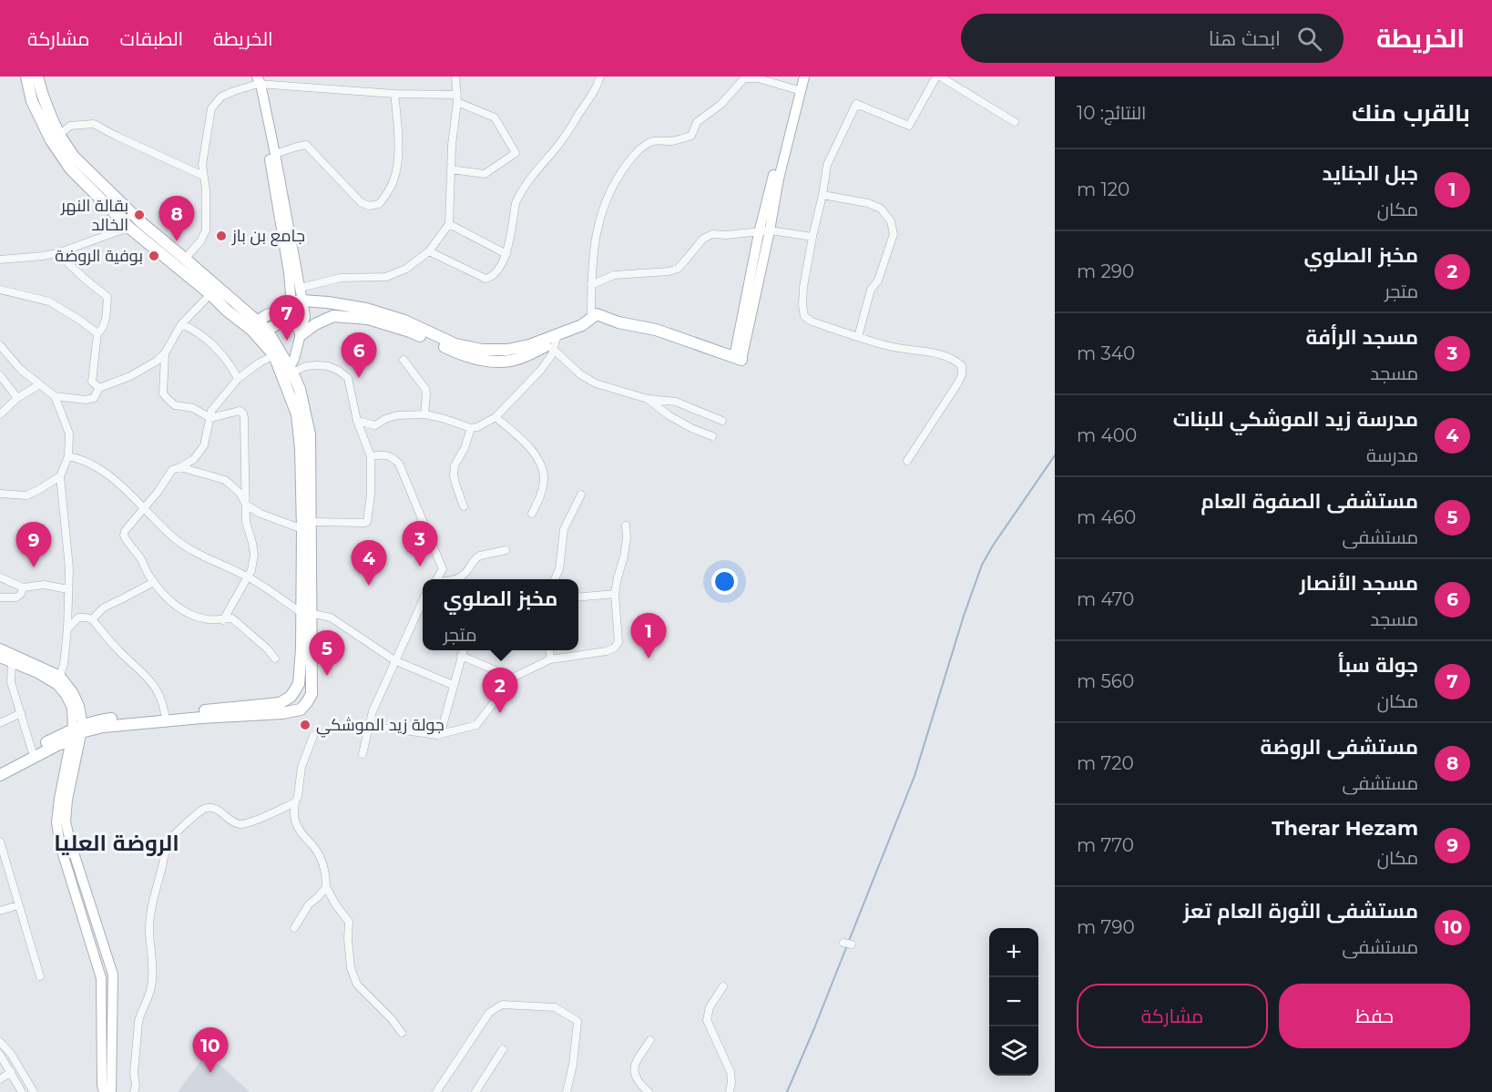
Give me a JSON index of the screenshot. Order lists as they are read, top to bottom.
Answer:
{
  "districts": ["الروضة العليا"],
  "places": [
    "بقالة النهر الخالد",
    "جامع بن باز",
    "بوفية الروضة",
    "جولة زيد الموشكي"
  ],
  "page": {
    "header": "الخريطة",
    "search": "ابحث هنا",
    "nav": ["الخريطة", "الطبقات", "مشاركة"],
    "heading": ["بالقرب منك", "النتائج: 10"],
    "list": [
      {
        "mark": "1",
        "name": "جبل الجنايد",
        "note": "مكان",
        "value": "120 m"
      },
      {
        "mark": "2",
        "name": "مخبز الصلوي",
        "note": "متجر",
        "value": "290 m"
      },
      {
        "mark": "3",
        "name": "مسجد الرأفة",
        "note": "مسجد",
        "value": "340 m"
      },
      {
        "mark": "4",
        "name": "مدرسة زيد الموشكي للبنات",
        "note": "مدرسة",
        "value": "400 m"
      },
      {
        "mark": "5",
        "name": "مستشفى الصفوة العام",
        "note": "مستشفى",
        "value": "460 m"
      },
      {
        "mark": "6",
        "name": "مسجد الأنصار",
        "note": "مسجد",
        "value": "470 m"
      },
      {
        "mark": "7",
        "name": "جولة سبأ",
        "note": "مكان",
        "value": "560 m"
      },
      {
        "mark": "8",
        "name": "مستشفى الروضة",
        "note": "مستشفى",
        "value": "720 m"
      },
      {
        "mark": "9",
        "name": "Therar Hezam",
        "note": "مكان",
        "value": "770 m"
      },
      {
        "mark": "10",
        "name": "مستشفى الثورة العام تعز",
        "note": "مستشفى",
        "value": "790 m"
      }
    ],
    "pins": [
      "8",
      "7",
      "6",
      "3",
      "9",
      "4",
      "1",
      "5",
      "2",
      "10"
    ],
    "popup": ["مخبز الصلوي", "متجر"],
    "map_buttons": ["+", "−"],
    "buttons": ["حفظ", "مشاركة"]
  }
}
